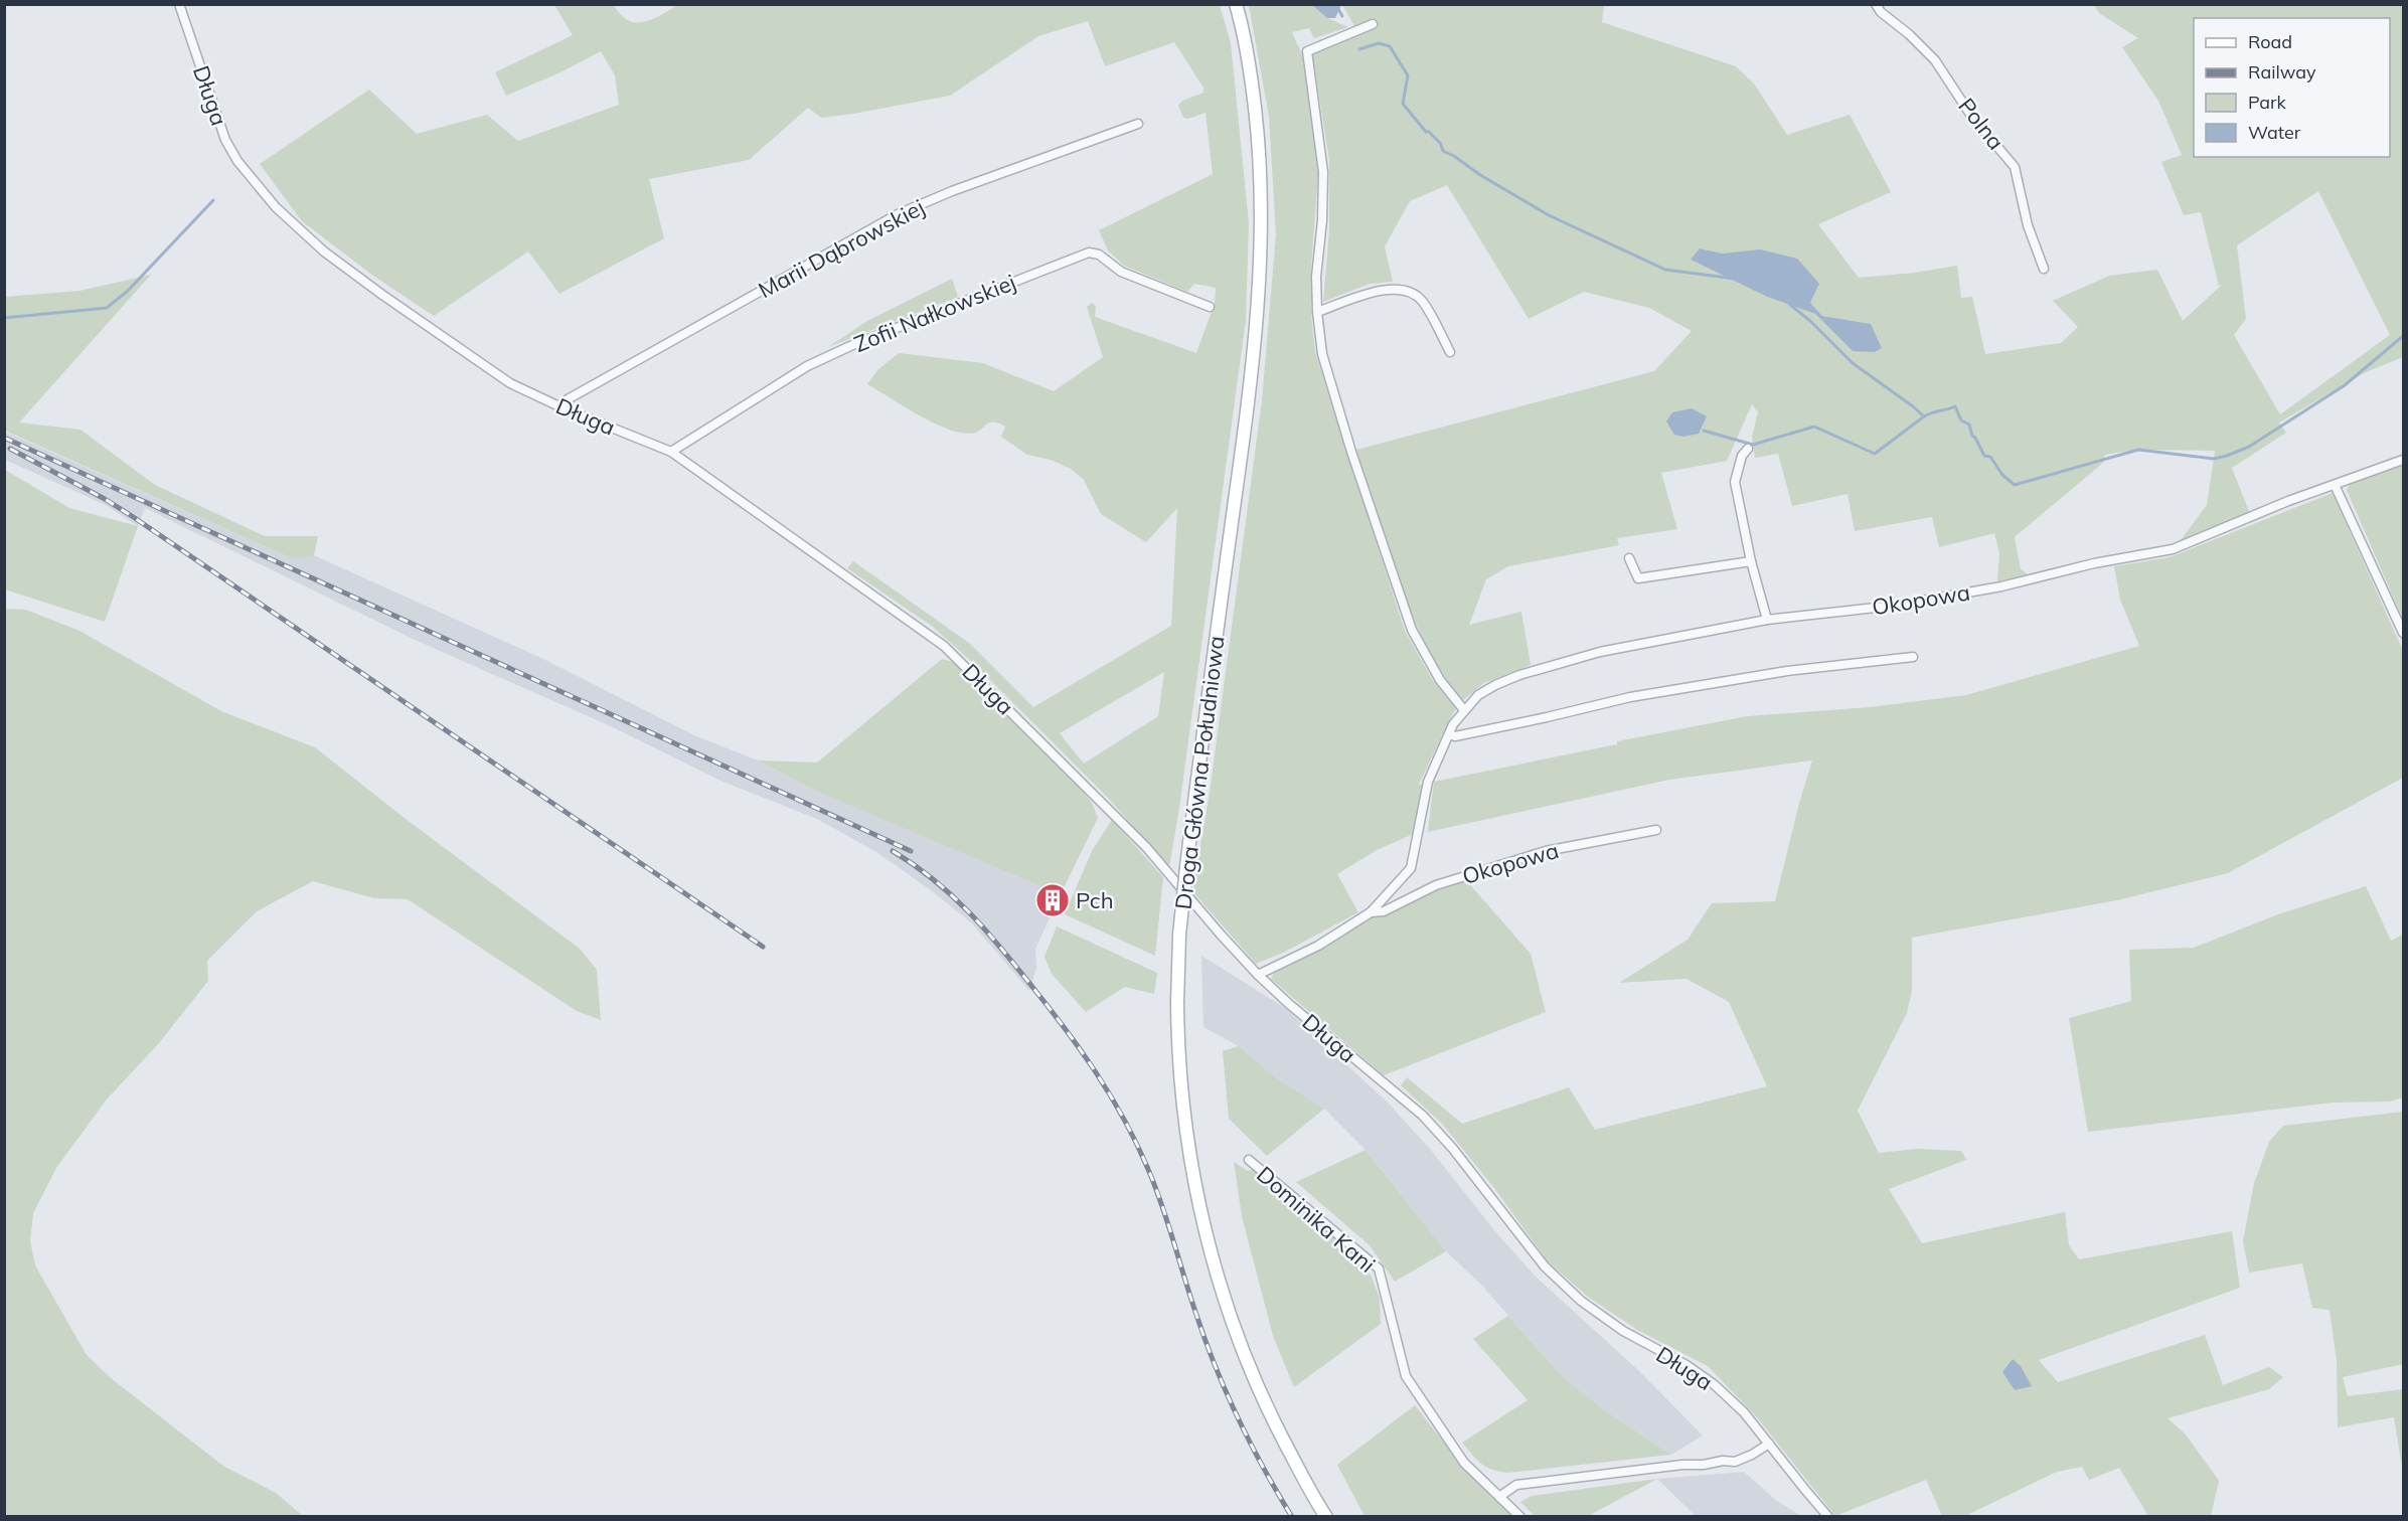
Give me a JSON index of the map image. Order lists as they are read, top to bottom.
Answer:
{
  "streets": {
    "main road": ["Droga Główna Południowa"],
    "street": [
      "Długa",
      "Polna",
      "Marii Dąbrowskiej",
      "Zofii Nałkowskiej",
      "Okopowa",
      "Dominika Kani"
    ]
  },
  "crossings": [
    ["Długa", "Marii Dąbrowskiej"],
    ["Długa", "Zofii Nałkowskiej"],
    ["Długa", "Okopowa"]
  ],
  "places": {
    "building": ["Pch"]
  },
  "legend": [
    "Road",
    "Railway",
    "Park",
    "Water"
  ]
}
